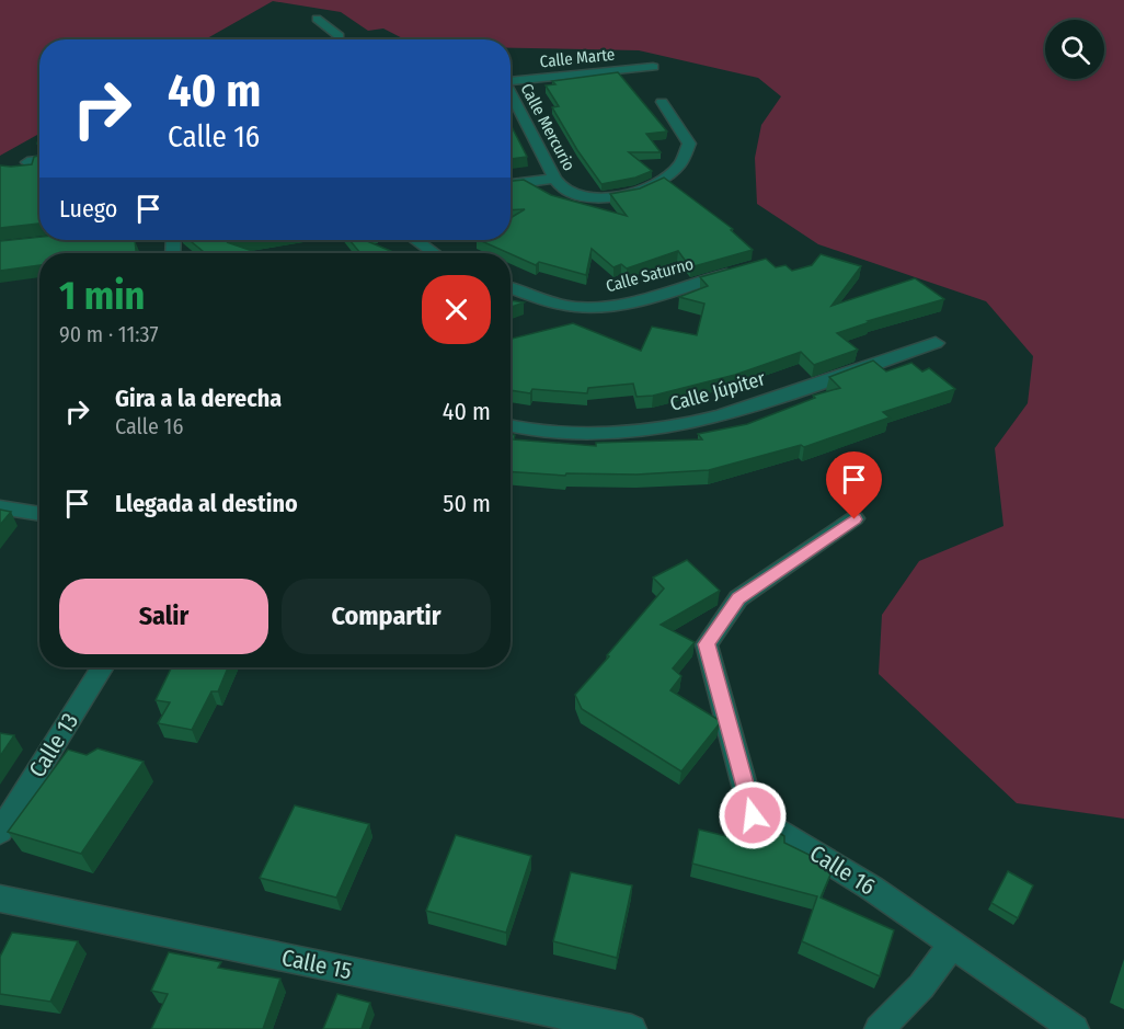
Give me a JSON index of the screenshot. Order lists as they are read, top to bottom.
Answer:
{
  "streets": {
    "street": [
      "Calle Marte",
      "Calle Mercurio",
      "Calle Saturno",
      "Calle Júpiter",
      "Calle 13",
      "Calle 16",
      "Calle 15"
    ]
  },
  "page": {
    "turn": ["40 m", "Calle 16"],
    "then": "Luego",
    "heading": ["1 min", "90 m · 11:37"],
    "list": [
      {
        "name": "Gira a la derecha",
        "note": "Calle 16",
        "value": "40 m"
      },
      {
        "name": "Llegada al destino",
        "value": "50 m"
      }
    ],
    "buttons": ["Salir", "Compartir"]
  }
}
